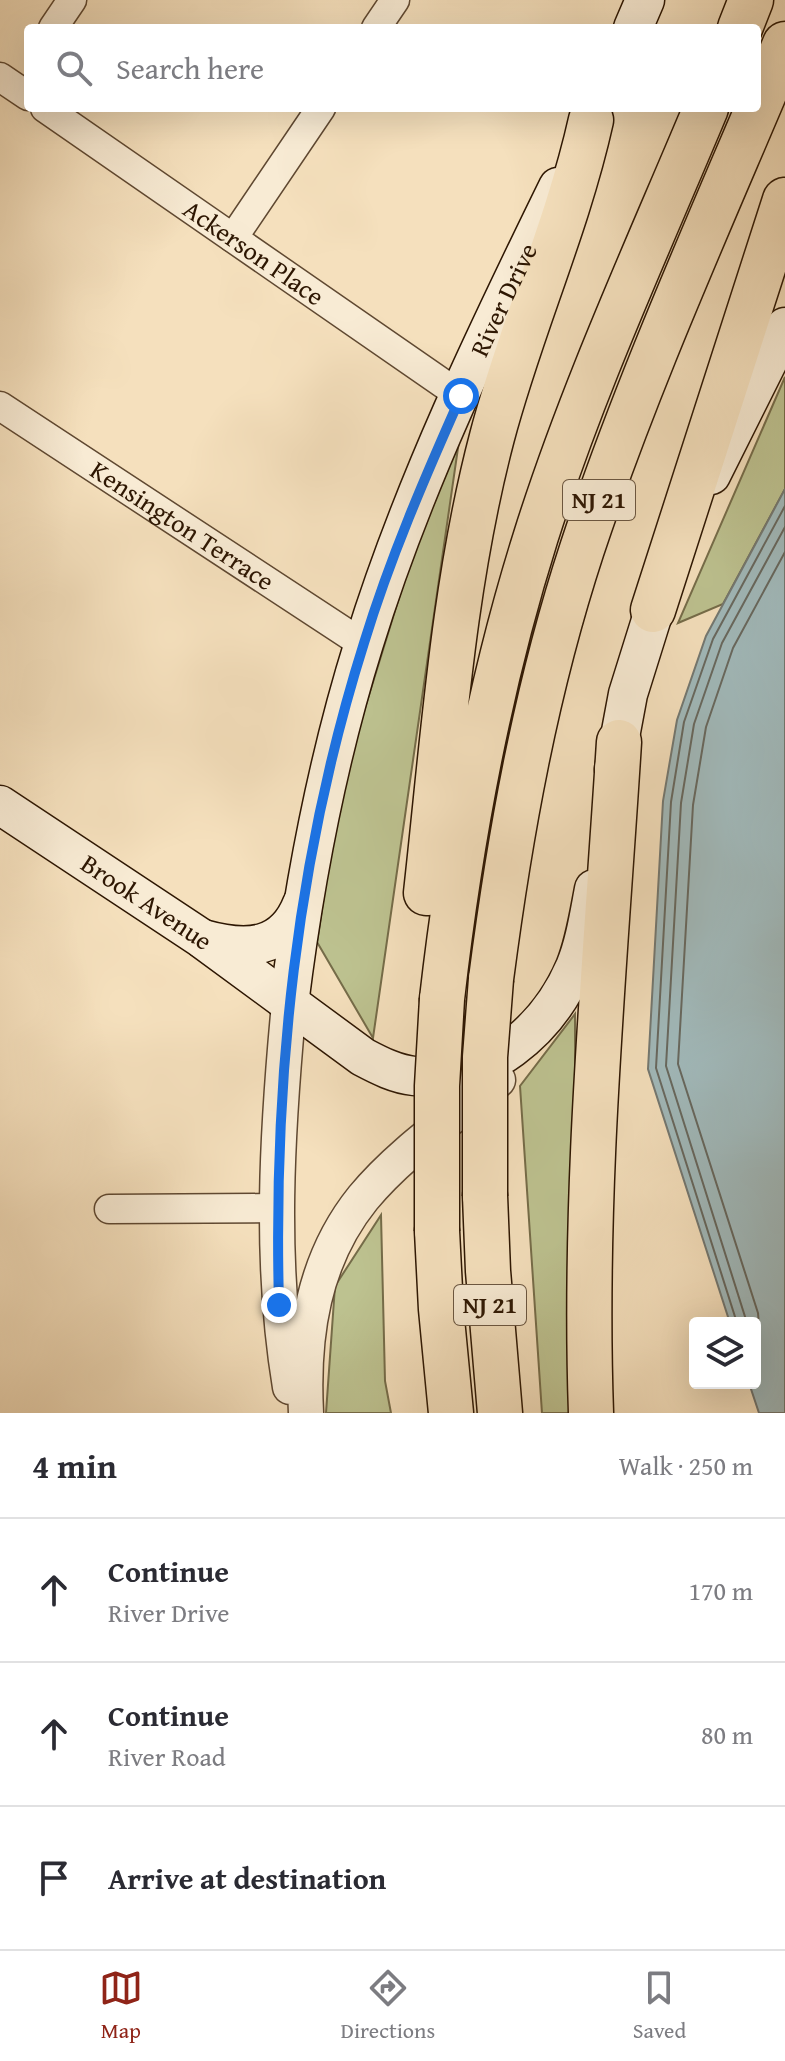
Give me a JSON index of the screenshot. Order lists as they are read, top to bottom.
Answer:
{
  "streets": {
    "highway": ["NJ 21"],
    "main road": ["River Drive", "Brook Avenue"],
    "street": ["Ackerson Place", "Kensington Terrace"]
  },
  "crossings": [
    ["Ackerson Place", "River Drive"],
    ["River Drive", "Kensington Terrace"],
    ["River Drive", "Brook Avenue"]
  ],
  "page": {
    "search": "Search here",
    "heading": ["4 min", "Walk · 250 m"],
    "list": [
      ["Continue", "River Drive", "170 m"],
      ["Continue", "River Road", "80 m"],
      "Arrive at destination"
    ],
    "nav": ["Map", "Directions", "Saved"]
  }
}
